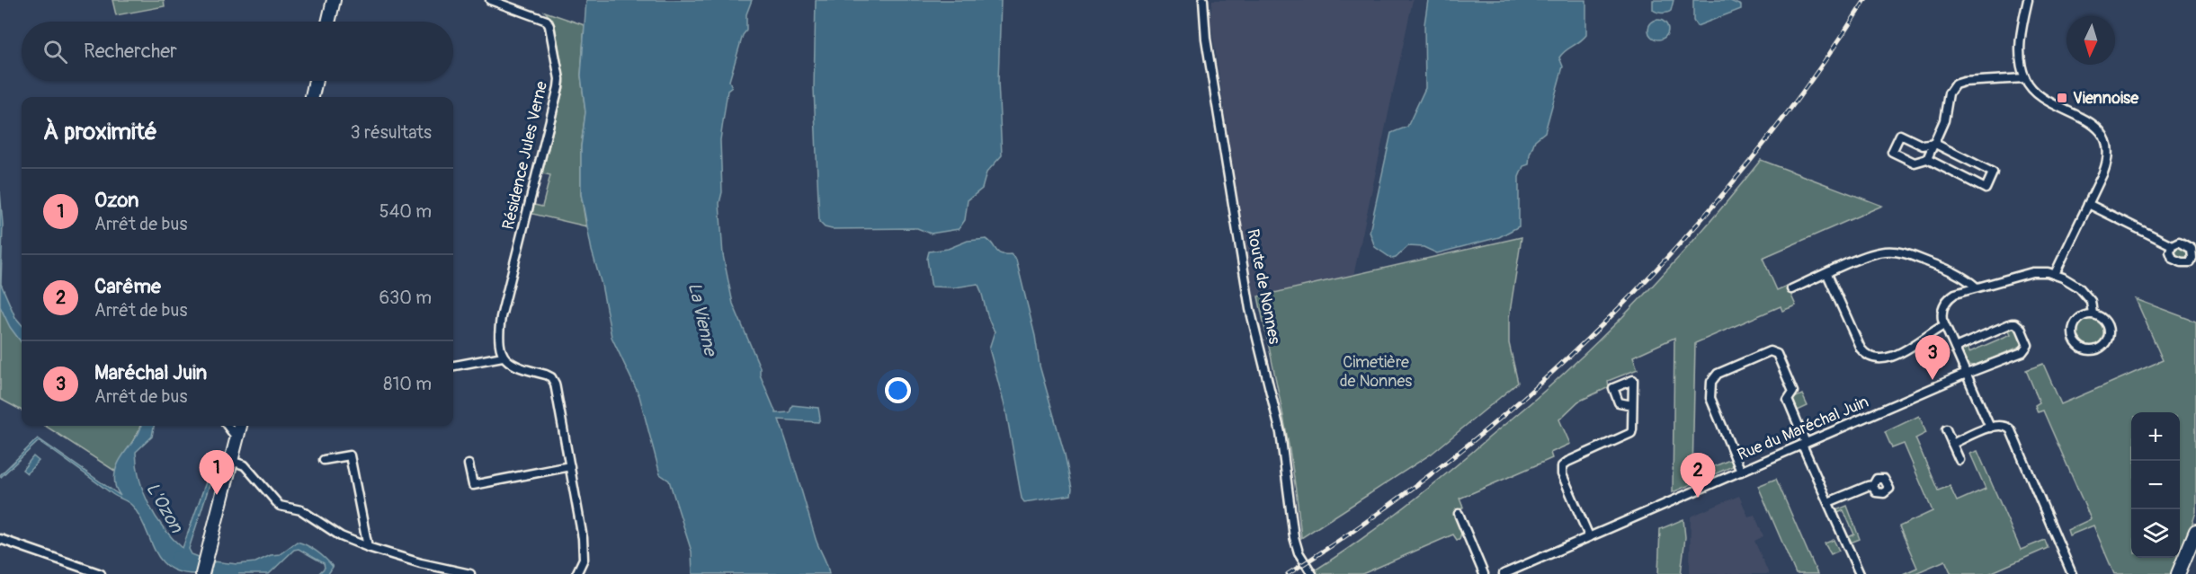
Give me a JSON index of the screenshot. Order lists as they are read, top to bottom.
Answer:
{
  "streets": {
    "street": ["Résidence Jules Verne", "Route de Nonnes", "Rue du Maréchal Juin"]
  },
  "water": ["La Vienne", "L'Ozon"],
  "parks": ["Cimetière de Nonnes"],
  "places": {
    "transit": ["Viennoise"]
  },
  "north": "bottom",
  "page": {
    "search": "Rechercher",
    "heading": ["À proximité", "3 résultats"],
    "list": [
      {
        "mark": "1",
        "name": "Ozon",
        "note": "Arrêt de bus",
        "value": "540 m"
      },
      {
        "mark": "2",
        "name": "Carême",
        "note": "Arrêt de bus",
        "value": "630 m"
      },
      {
        "mark": "3",
        "name": "Maréchal Juin",
        "note": "Arrêt de bus",
        "value": "810 m"
      }
    ],
    "pins": ["3", "1", "2"],
    "map_buttons": ["+", "−"]
  }
}
